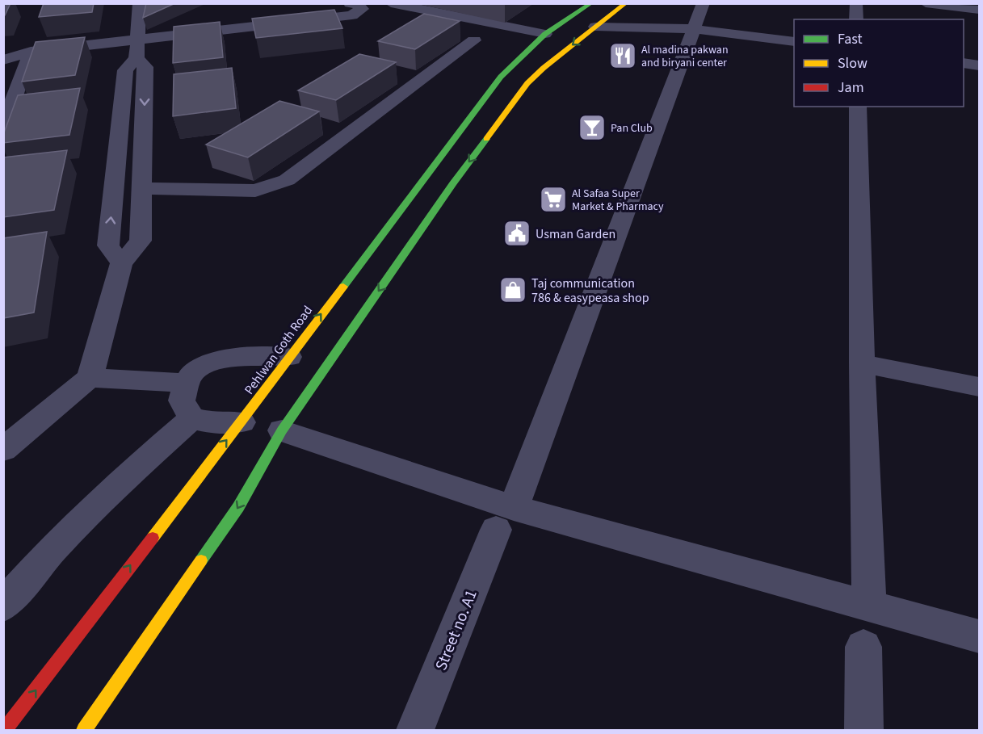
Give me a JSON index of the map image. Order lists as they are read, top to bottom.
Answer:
{
  "streets": {
    "main road": ["Pehlwan Goth Road"],
    "street": ["Street no. A1"]
  },
  "places": {
    "restaurant": ["Al madina pakwan and biryani center"],
    "bar": ["Pan Club"],
    "supermarket": ["Al Safaa Super Market & Pharmacy"],
    "public building": ["Usman Garden"],
    "shop": ["Taj communication 786 & easypeasa shop"]
  },
  "legend": ["Fast", "Slow", "Jam"]
}
